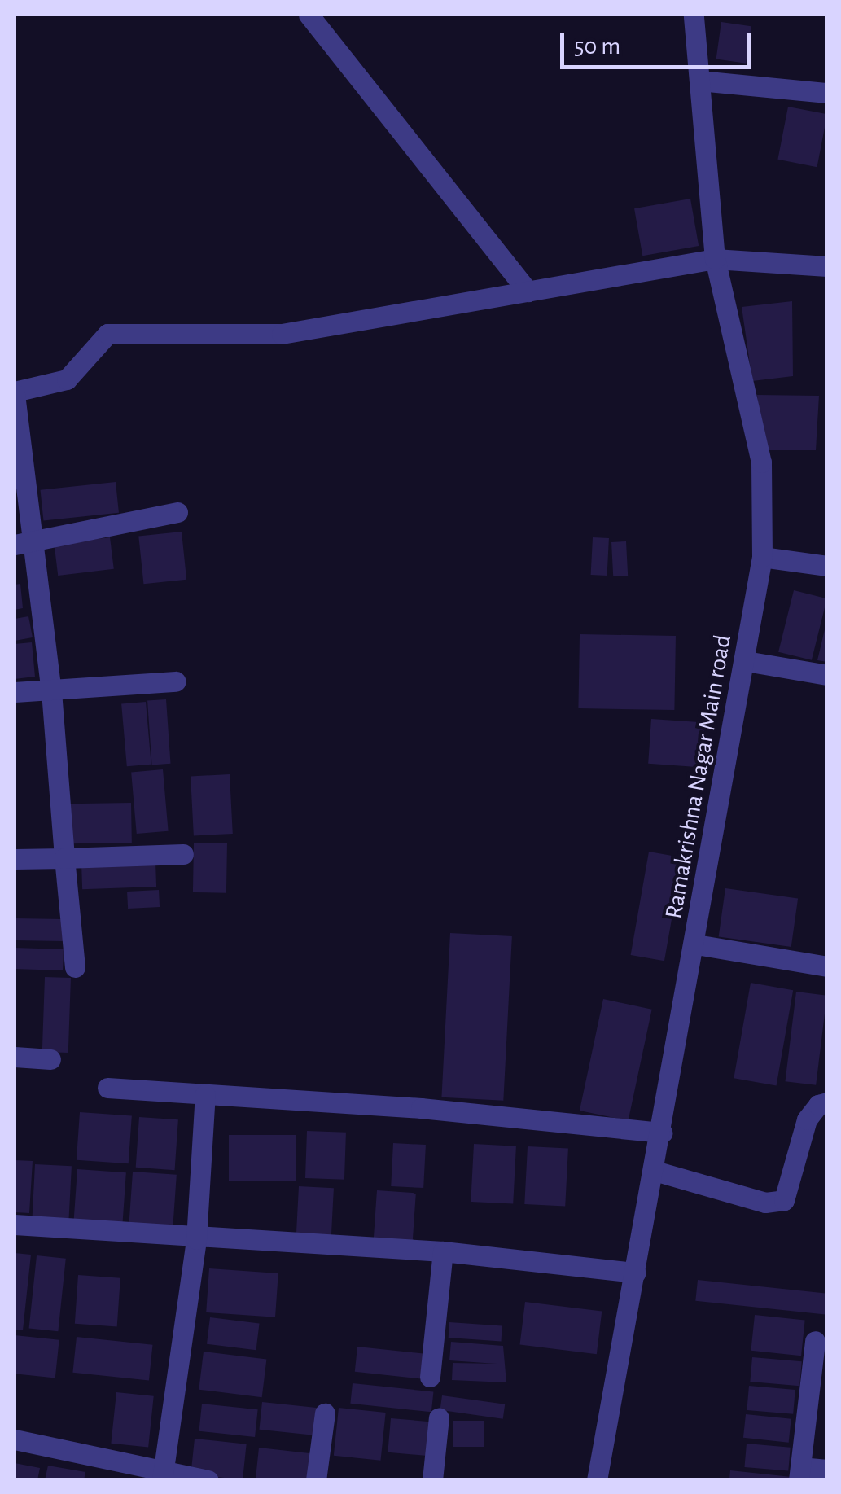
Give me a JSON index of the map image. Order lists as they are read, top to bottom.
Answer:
{
  "streets": {
    "street": ["Ramakrishna Nagar Main road"]
  },
  "scale_bar": "50 m"
}
